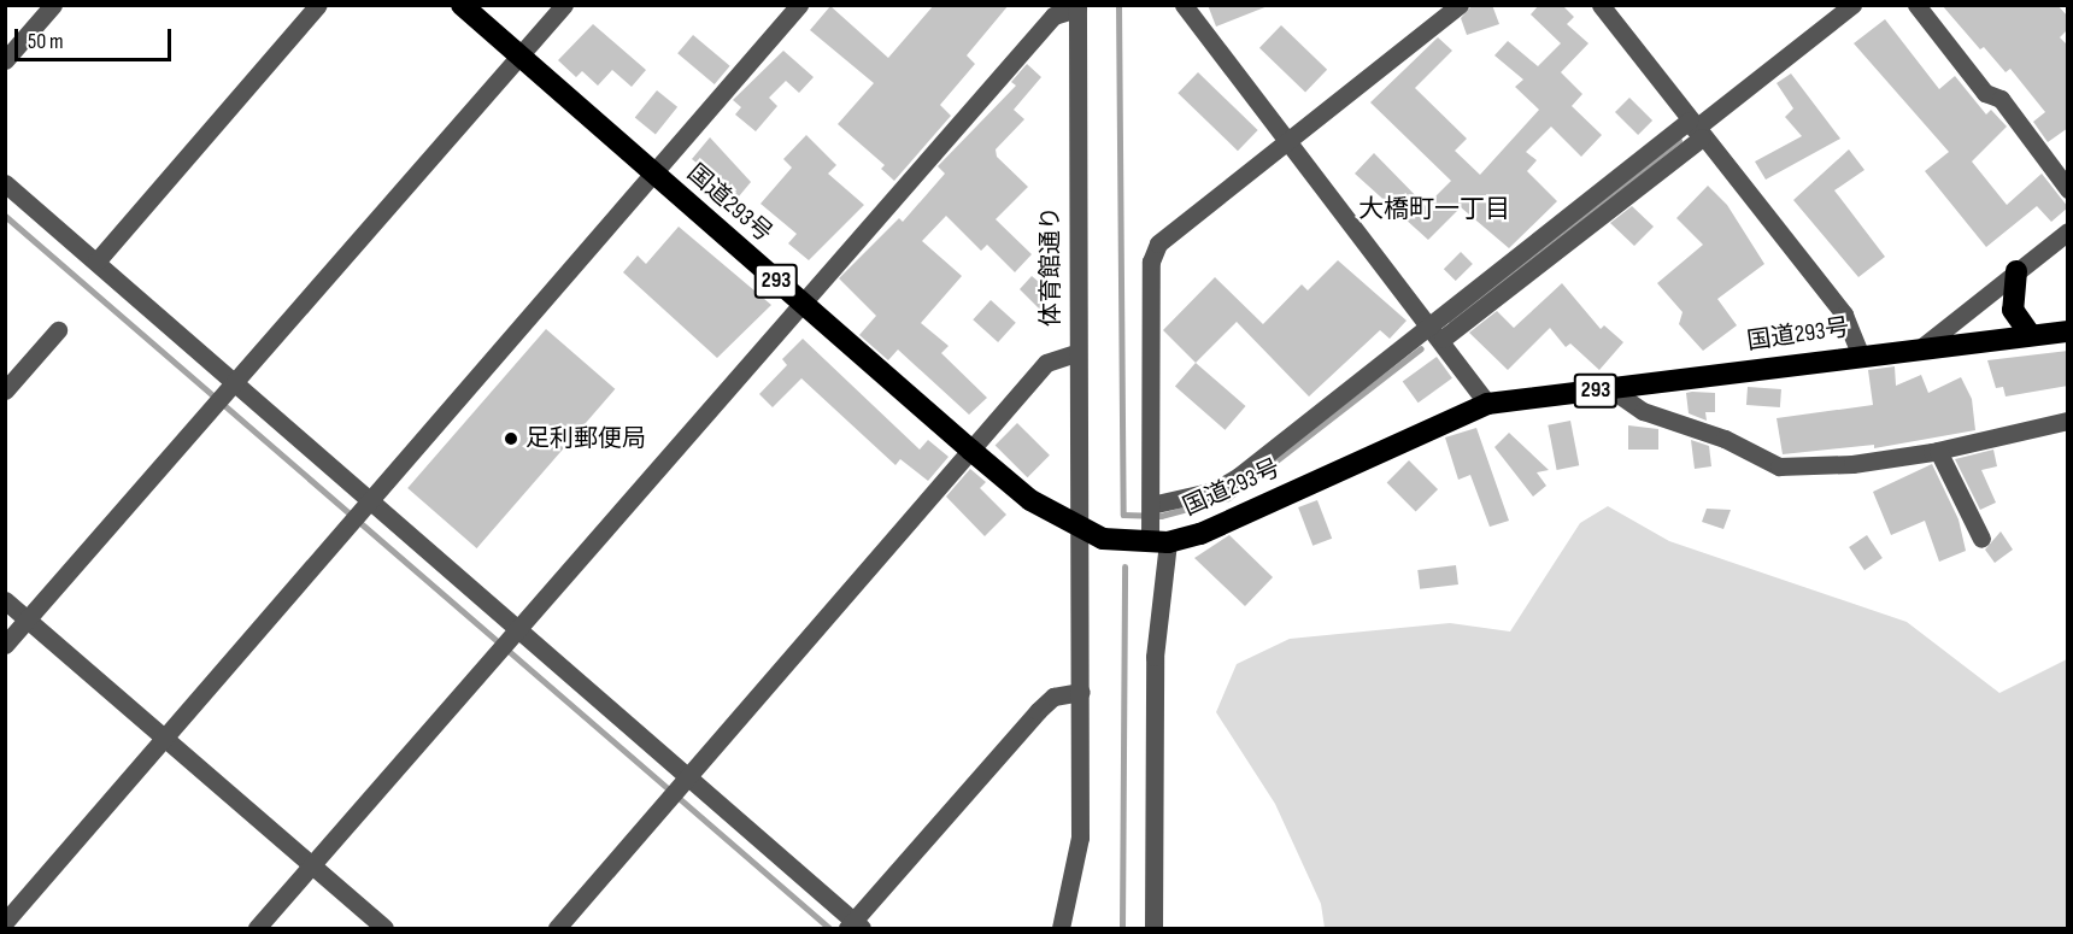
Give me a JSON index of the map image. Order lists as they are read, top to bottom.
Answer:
{
  "streets": {
    "highway": ["国道293号", "293"],
    "street": ["体育館通り"]
  },
  "crossings": [
    ["国道293号", "体育館通り"]
  ],
  "districts": ["大橋町一丁目"],
  "places": ["足利郵便局"],
  "scale_bar": "50 m"
}
